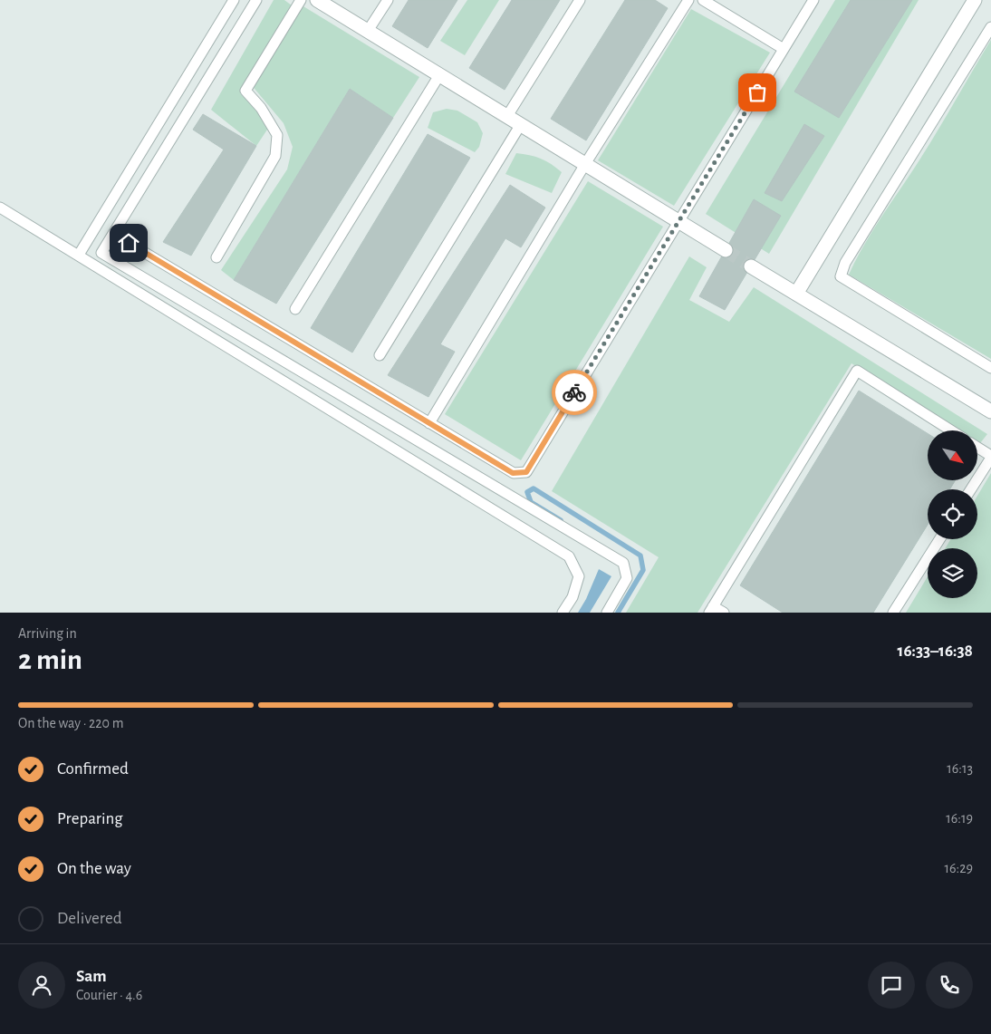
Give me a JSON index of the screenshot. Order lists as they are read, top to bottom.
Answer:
{
  "north": "bottom right",
  "page": {
    "heading": ["2 min", "Arriving in", "16:33–16:38"],
    "panel": ["Sam", "Courier · 4.6"],
    "bar": "On the way · 220 m",
    "list": [
      ["Confirmed", "16:13"],
      ["Preparing", "16:19"],
      ["On the way", "16:29"],
      "Delivered"
    ]
  }
}
